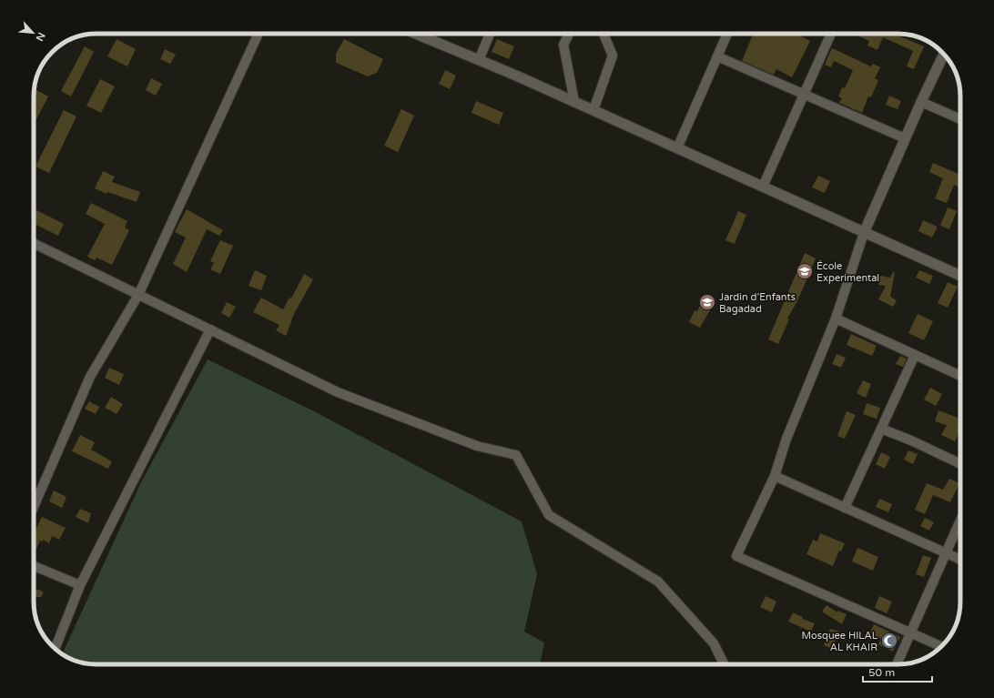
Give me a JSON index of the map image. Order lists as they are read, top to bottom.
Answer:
{
  "places": {
    "school or university": ["École Experimental", "Jardin d’Enfants Bagadad"],
    "mosque": ["Mosquee HILAL AL KHAIR"]
  },
  "scale_bar": "50 m",
  "north": "bottom right"
}
